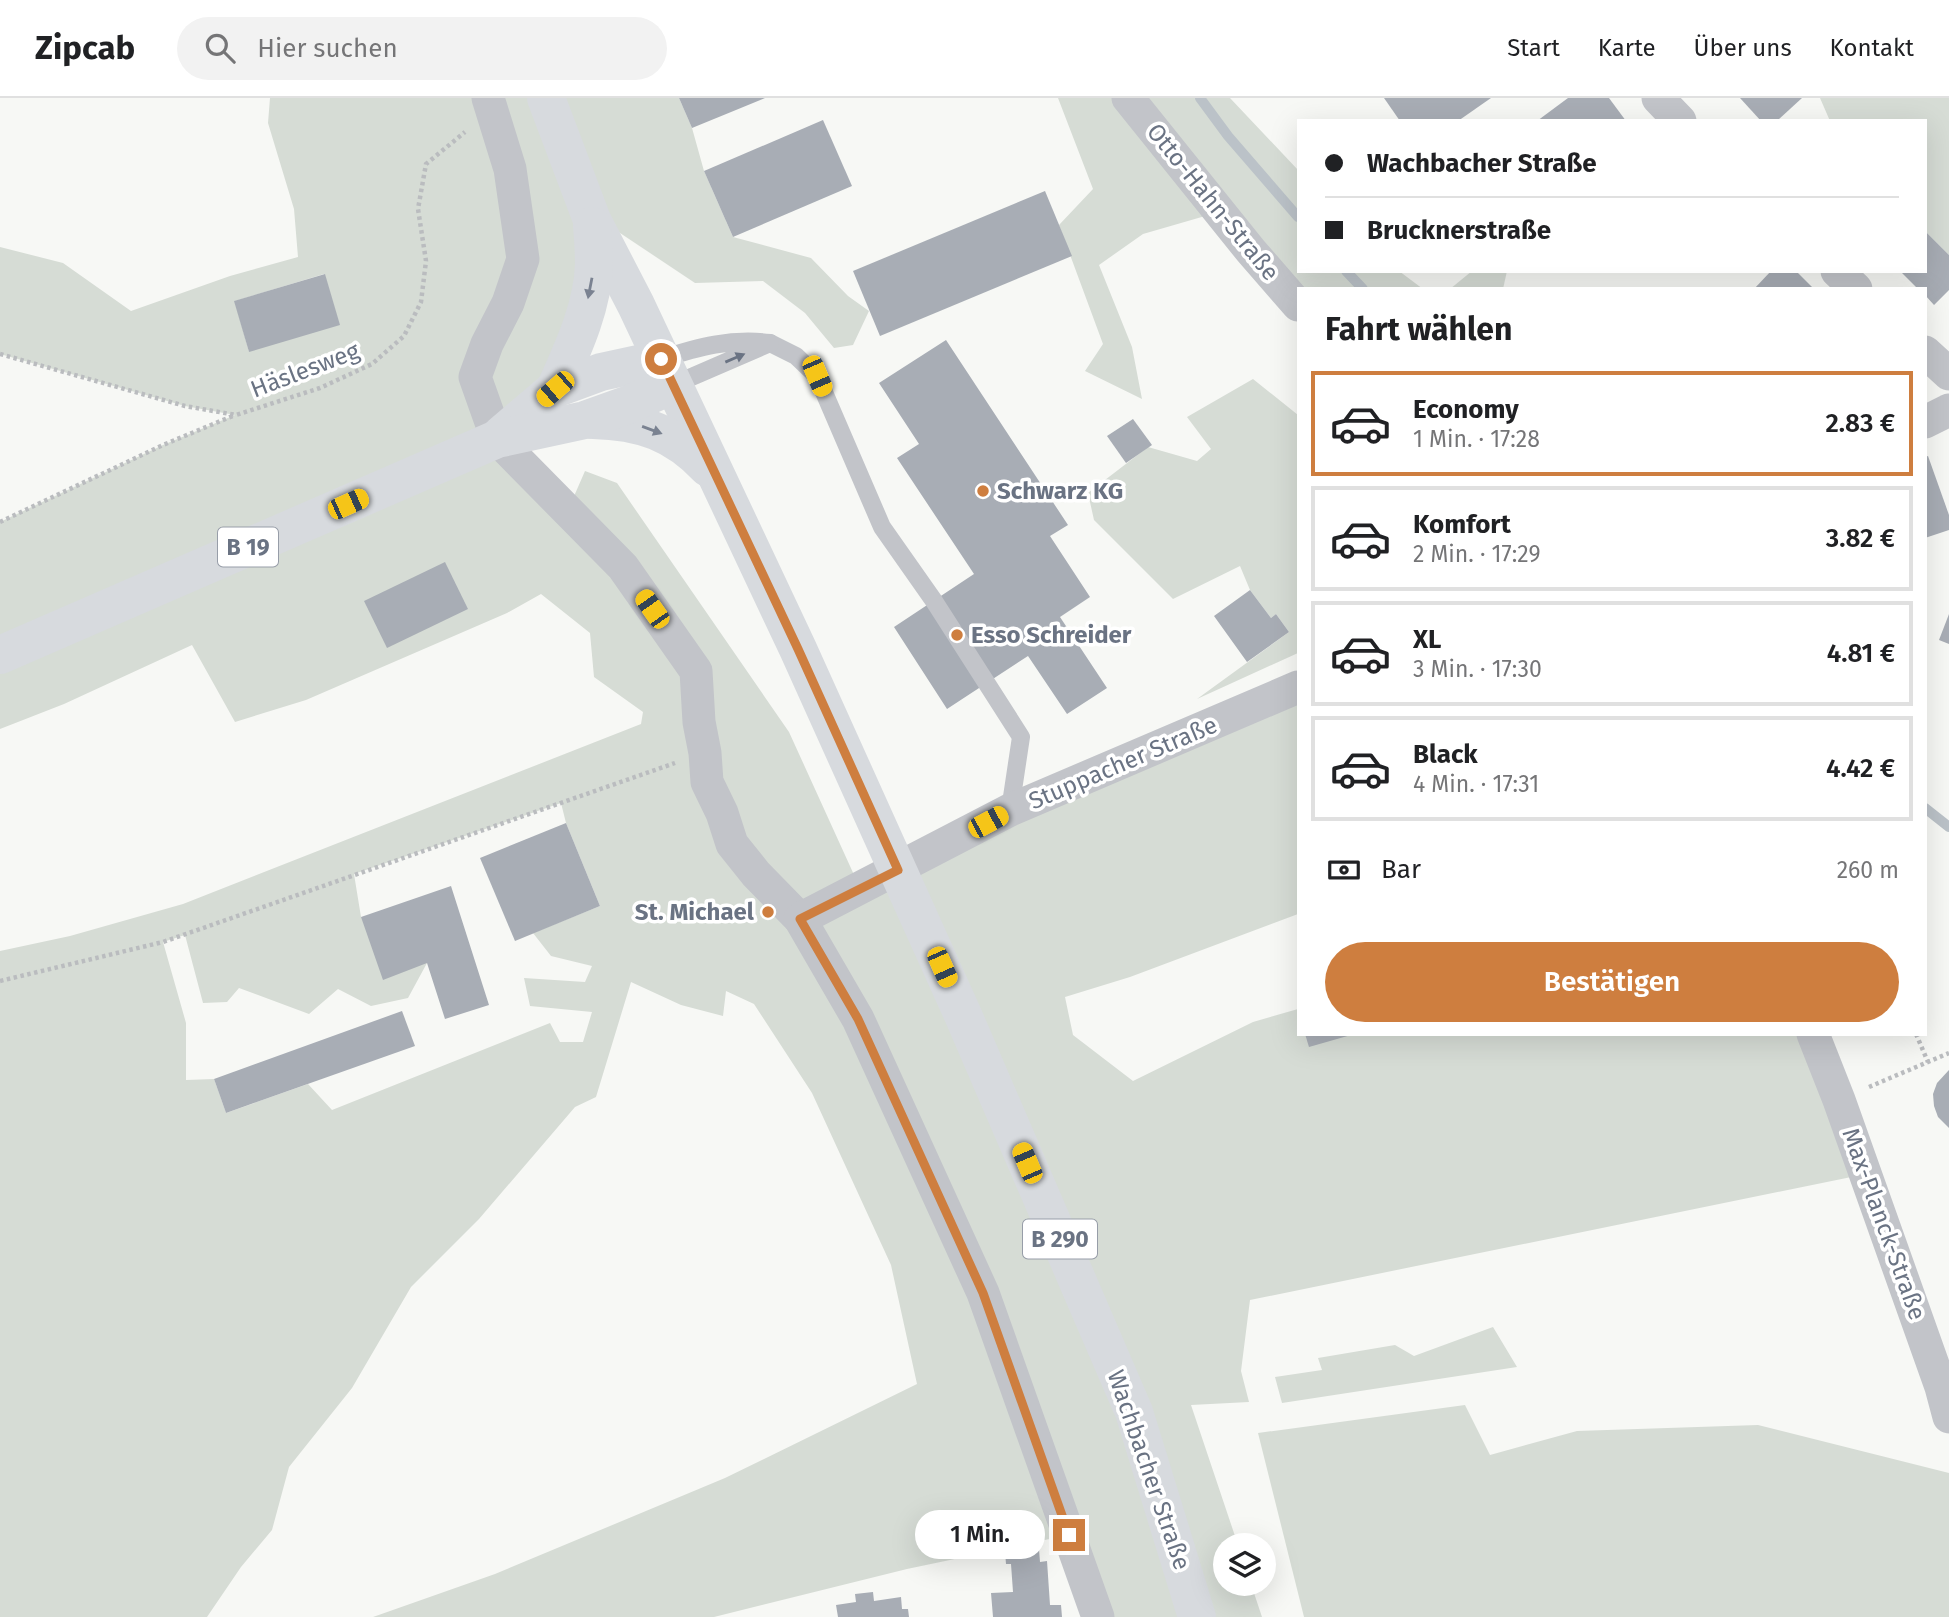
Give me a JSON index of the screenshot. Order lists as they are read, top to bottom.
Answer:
{
  "streets": {
    "main road": ["B 19", "B 290", "Wachbacher Straße"],
    "street": ["Otto-Hahn-Straße", "Stuppacher Straße", "Max-Planck-Straße"],
    "path": ["Häslesweg"]
  },
  "crossings": [
    ["B 19", "Wachbacher Straße"],
    ["Stuppacher Straße", "Wachbacher Straße"]
  ],
  "places": ["Schwarz KG", "Esso Schreider", "St. Michael"],
  "page": {
    "header": "Zipcab",
    "search": "Hier suchen",
    "nav": [
      "Start",
      "Karte",
      "Über uns",
      "Kontakt"
    ],
    "banner": ["Wachbacher Straße", "Brucknerstraße"],
    "heading": "Fahrt wählen",
    "list": [
      {
        "name": "Economy",
        "note": "1 Min. · 17:28",
        "value": "2.83 €"
      },
      {
        "name": "Komfort",
        "note": "2 Min. · 17:29",
        "value": "3.82 €"
      },
      {
        "name": "XL",
        "note": "3 Min. · 17:30",
        "value": "4.81 €"
      },
      {
        "name": "Black",
        "note": "4 Min. · 17:31",
        "value": "4.42 €"
      }
    ],
    "pay": ["Bar", "260 m"],
    "buttons": "Bestätigen",
    "bubble": "1 Min."
  }
}
